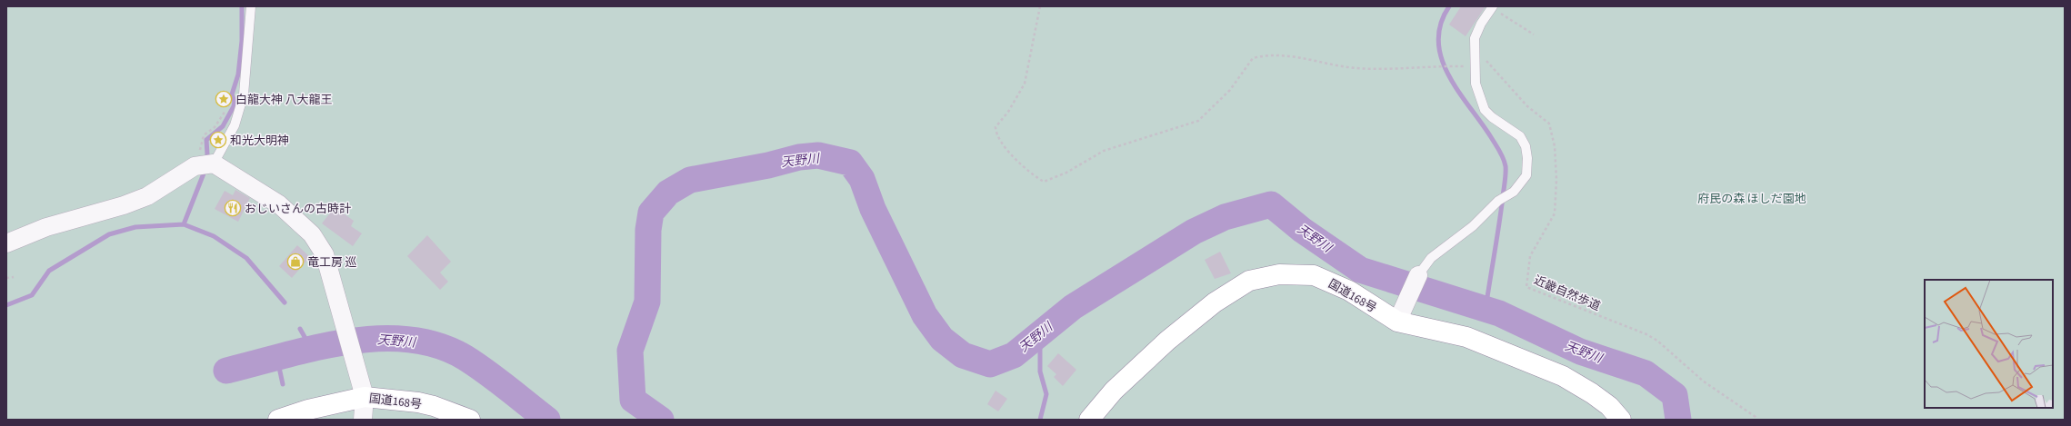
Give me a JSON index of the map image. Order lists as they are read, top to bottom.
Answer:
{
  "streets": {
    "highway": ["国道168号"],
    "path": ["近畿自然歩道"]
  },
  "water": ["天野川"],
  "parks": ["府民の森 ほしだ園地"],
  "places": {
    "place": ["白龍大神 八大龍王", "和光大明神"],
    "restaurant": ["おじいさんの古時計"],
    "shop": ["竜工房 巡"]
  }
}
